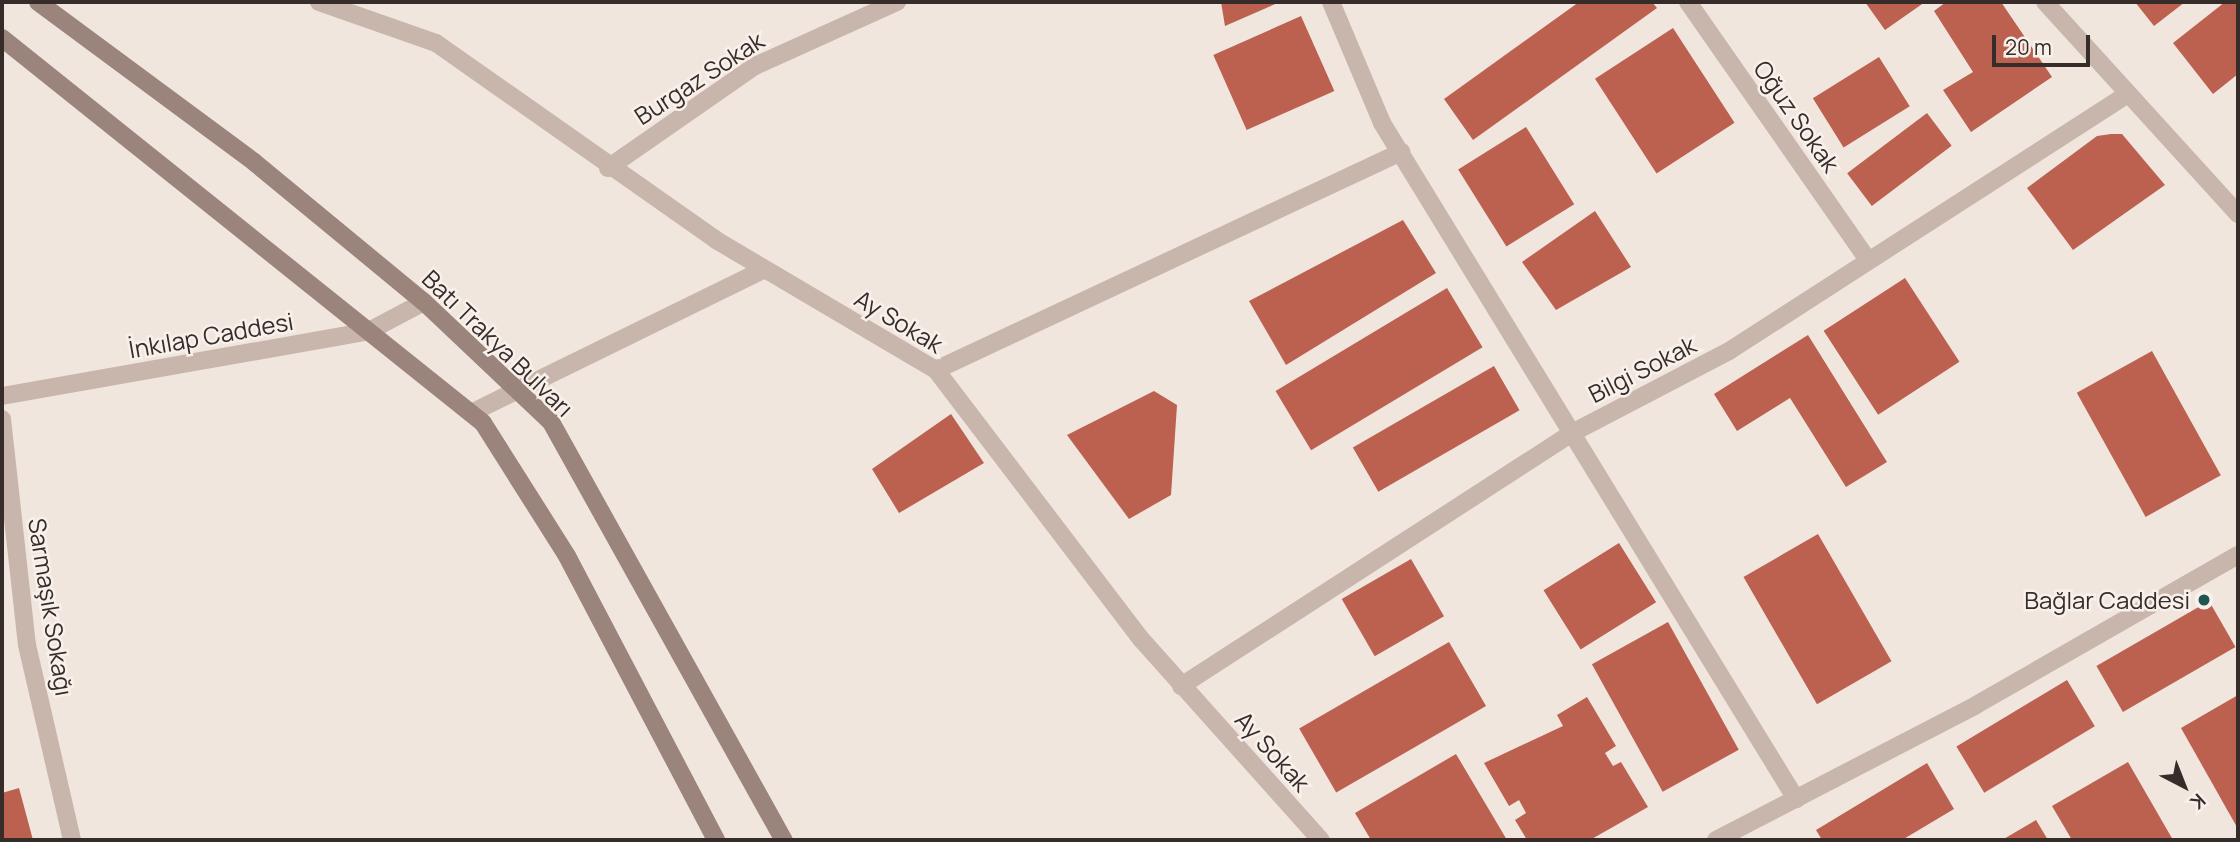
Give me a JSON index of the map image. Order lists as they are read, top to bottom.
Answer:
{
  "streets": {
    "main road": ["Batı Trakya Bulvarı"],
    "street": [
      "Burgaz Sokak",
      "Oğuz Sokak",
      "Ay Sokak",
      "İnkılap Caddesi",
      "Bilgi Sokak",
      "Sarmaşık Sokağı"
    ]
  },
  "crossings": [
    ["Burgaz Sokak", "Ay Sokak"],
    ["Oğuz Sokak", "Bilgi Sokak"],
    ["Ay Sokak", "Bilgi Sokak"],
    ["İnkılap Caddesi", "Batı Trakya Bulvarı"]
  ],
  "places": ["Bağlar Caddesi"],
  "scale_bar": "20 m",
  "north": "bottom right"
}
